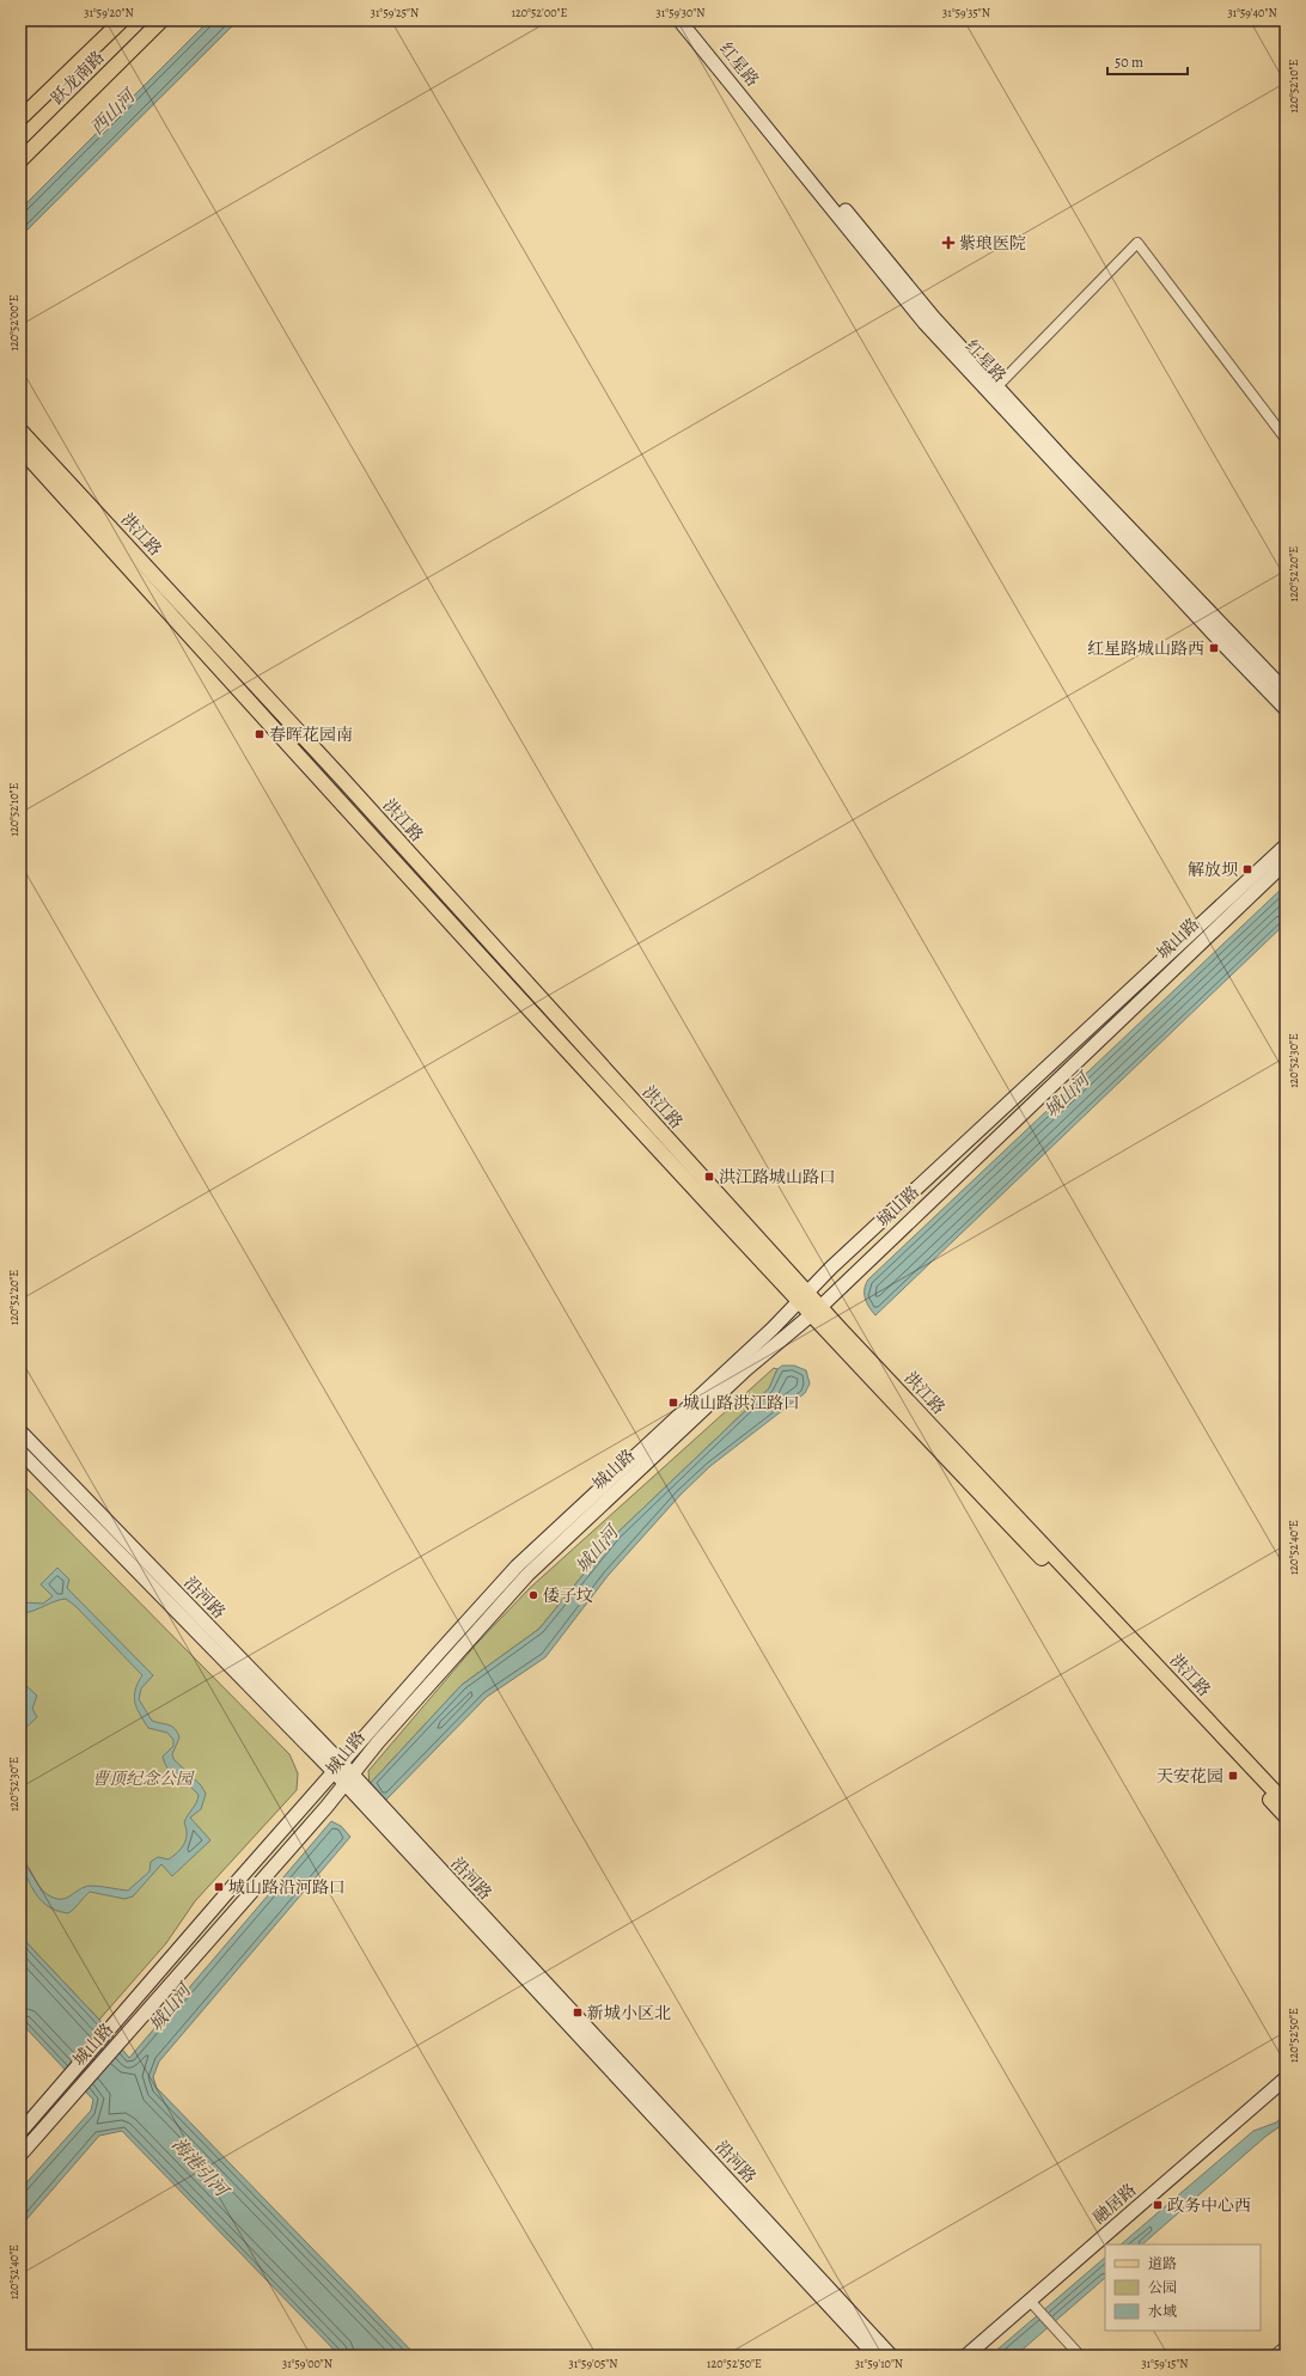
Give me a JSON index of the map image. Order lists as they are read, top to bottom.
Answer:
{
  "streets": {
    "main road": [
      "红星路",
      "跃龙南路",
      "洪江路",
      "城山路",
      "沿河路",
      "融居路"
    ]
  },
  "crossings": [
    ["洪江路", "城山路"],
    ["城山路", "沿河路"]
  ],
  "water": ["西山河", "城山河", "海港引河"],
  "parks": ["曹顶纪念公园"],
  "places": {
    "health": ["紫琅医院"],
    "transit": [
      "红星路城山路西",
      "春晖花园南",
      "解放坝",
      "洪江路城山路口",
      "城山路洪江路口",
      "天安花园",
      "城山路沿河路口",
      "新城小区北",
      "政务中心西"
    ],
    "other": ["倭子坟"]
  },
  "legend": ["道路", "公园", "水域"],
  "scale_bar": "50 m",
  "coordinates": [
    "31°59'20\"N",
    "31°59'25\"N",
    "120°52'00\"E",
    "31°59'30\"N",
    "31°59'35\"N",
    "31°59'40\"N",
    "120°52'10\"E",
    "120°52'20\"E",
    "120°52'30\"E",
    "120°52'40\"E",
    "120°52'50\"E",
    "31°59'00\"N",
    "31°59'05\"N",
    "31°59'10\"N",
    "31°59'15\"N"
  ]
}
